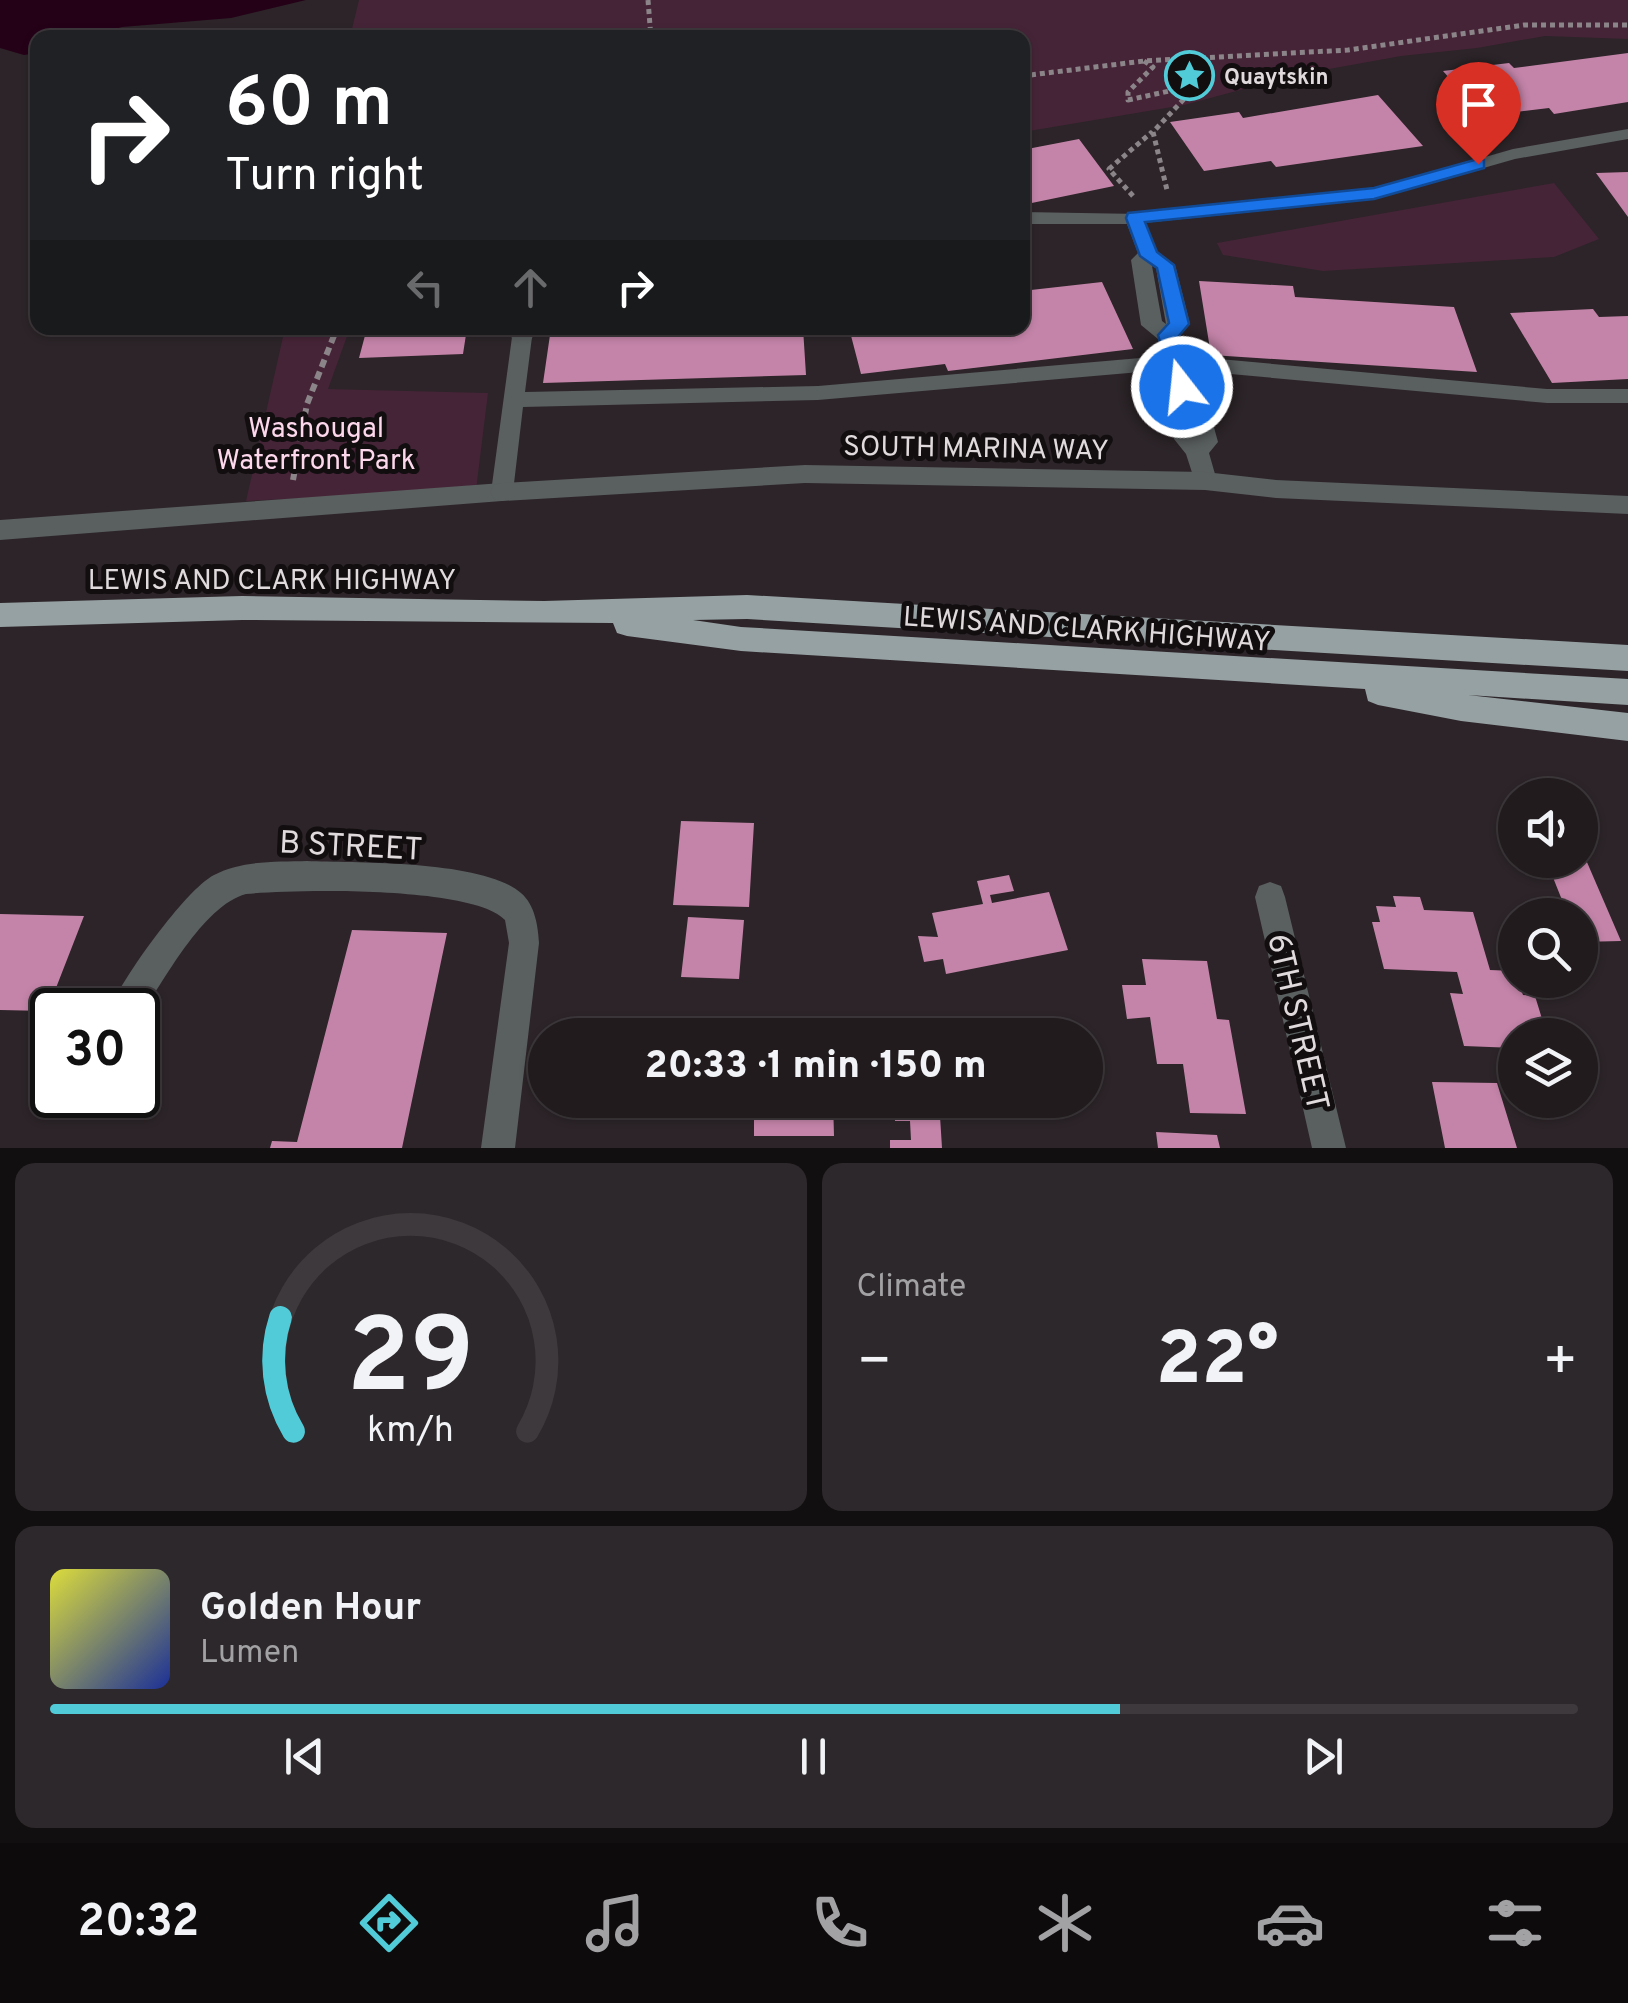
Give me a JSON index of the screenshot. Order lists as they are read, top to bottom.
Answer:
{
  "streets": {
    "highway": ["LEWIS AND CLARK HIGHWAY"],
    "street": ["SOUTH MARINA WAY", "B STREET", "6TH STREET"]
  },
  "parks": ["Washougal Waterfront Park"],
  "places": {
    "place": ["Quaytskin"]
  },
  "page": {
    "turn": ["60 m", "Turn right"],
    "limit": "30",
    "trip": "20:33 · 1 min · 150 m",
    "tile": "Climate",
    "heat": ["−", "22°", "+"],
    "song": ["Golden Hour", "Lumen"],
    "tabs": "20:32",
    "gauge": ["29", "km/h"]
  }
}
